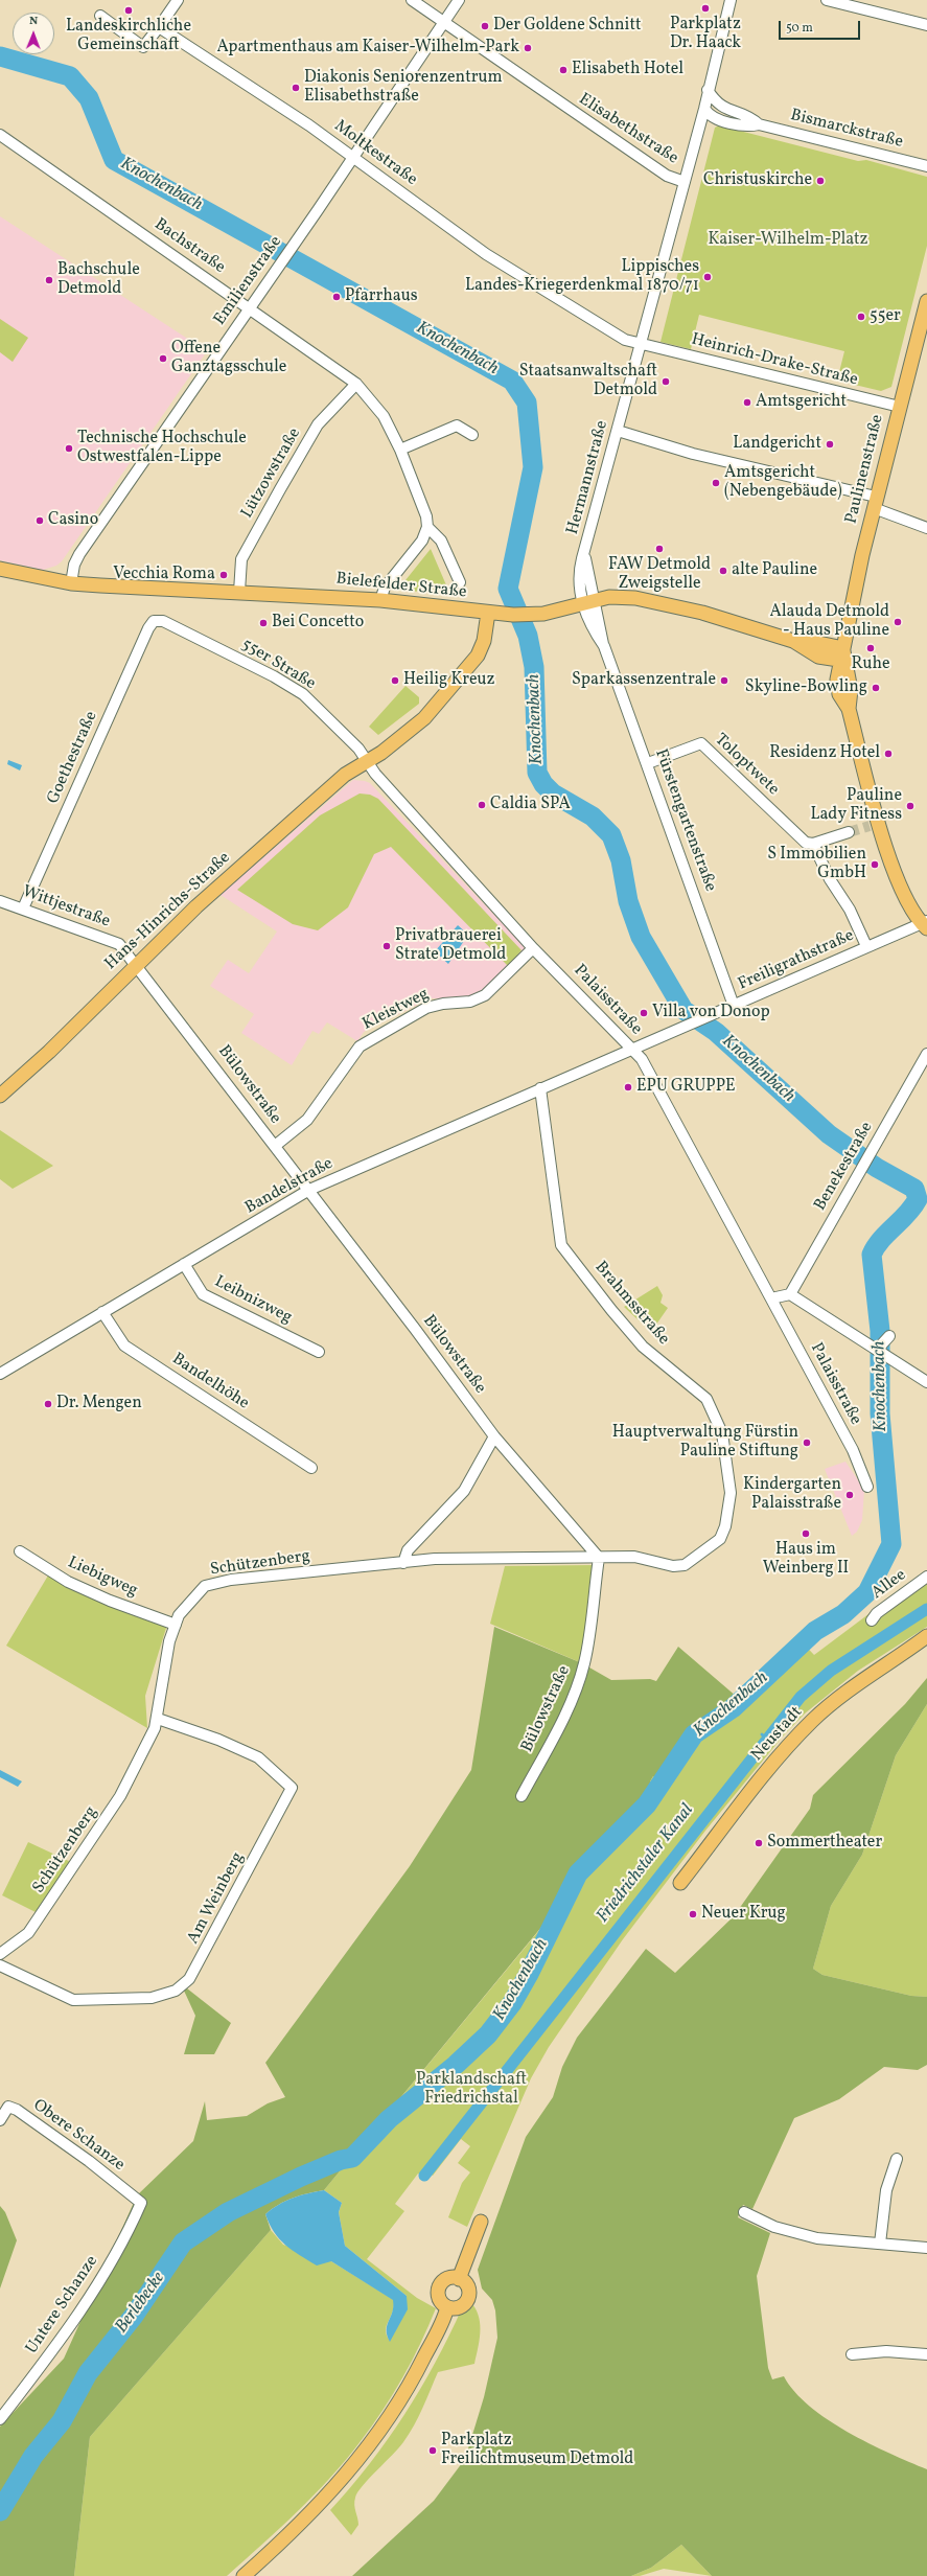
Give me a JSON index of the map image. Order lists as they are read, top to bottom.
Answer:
{
  "streets": {
    "main road": [
      "Paulinenstraße",
      "Bielefelder Straße",
      "Hans-Hinrichs-Straße",
      "Neustadt"
    ],
    "street": [
      "Elisabethstraße",
      "Bismarckstraße",
      "Moltkestraße",
      "Bachstraße",
      "Emilienstraße",
      "Heinrich-Drake-Straße",
      "Lützowstraße",
      "Hermannstraße",
      "55er Straße",
      "Goethestraße",
      "Toloptwete",
      "Fürstengartenstraße",
      "Wittjestraße",
      "Freiligrathstraße",
      "Palaisstraße",
      "Kleistweg",
      "Bülowstraße",
      "Benekestraße",
      "Bandelstraße",
      "Leibnizweg",
      "Brahmsstraße",
      "Bandelhöhe",
      "Schützenberg",
      "Liebigweg",
      "Allee",
      "Am Weinberg",
      "Obere Schanze",
      "Untere Schanze"
    ]
  },
  "crossings": [
    ["Elisabethstraße", "Emilienstraße"],
    ["Elisabethstraße", "Hermannstraße"],
    ["Bismarckstraße", "Hermannstraße"],
    ["Moltkestraße", "Emilienstraße"],
    ["Moltkestraße", "Heinrich-Drake-Straße"],
    ["Moltkestraße", "Hermannstraße"],
    ["Bachstraße", "Emilienstraße"],
    ["Bachstraße", "Lützowstraße"],
    ["Emilienstraße", "Bielefelder Straße"],
    ["Heinrich-Drake-Straße", "Paulinenstraße"],
    ["Heinrich-Drake-Straße", "Hermannstraße"],
    ["Paulinenstraße", "Bielefelder Straße"],
    ["Paulinenstraße", "Freiligrathstraße"],
    ["Lützowstraße", "Bielefelder Straße"],
    ["Hermannstraße", "Bielefelder Straße"],
    ["Hermannstraße", "Fürstengartenstraße"],
    ["Bielefelder Straße", "Fürstengartenstraße"],
    ["Bielefelder Straße", "Hans-Hinrichs-Straße"],
    ["55er Straße", "Goethestraße"],
    ["55er Straße", "Hans-Hinrichs-Straße"],
    ["55er Straße", "Palaisstraße"],
    ["Goethestraße", "Wittjestraße"],
    ["Toloptwete", "Fürstengartenstraße"],
    ["Fürstengartenstraße", "Freiligrathstraße"],
    ["Wittjestraße", "Hans-Hinrichs-Straße"],
    ["Wittjestraße", "Bülowstraße"],
    ["Hans-Hinrichs-Straße", "Palaisstraße"],
    ["Hans-Hinrichs-Straße", "Bülowstraße"],
    ["Freiligrathstraße", "Palaisstraße"],
    ["Freiligrathstraße", "Bandelstraße"],
    ["Palaisstraße", "Kleistweg"],
    ["Palaisstraße", "Benekestraße"],
    ["Palaisstraße", "Bandelstraße"],
    ["Kleistweg", "Bülowstraße"],
    ["Bülowstraße", "Bandelstraße"],
    ["Bülowstraße", "Brahmsstraße"],
    ["Bülowstraße", "Schützenberg"],
    ["Bandelstraße", "Leibnizweg"],
    ["Bandelstraße", "Brahmsstraße"],
    ["Bandelstraße", "Bandelhöhe"],
    ["Brahmsstraße", "Schützenberg"],
    ["Schützenberg", "Liebigweg"],
    ["Schützenberg", "Am Weinberg"],
    ["Obere Schanze", "Untere Schanze"]
  ],
  "water": ["Knochenbach", "Friedrichstaler Kanal", "Berlebecke"],
  "parks": ["Kaiser-Wilhelm-Platz", "Parklandschaft Friedrichstal"],
  "places": [
    "Parkplatz Dr. Haack",
    "Landeskirchliche Gemeinschaft",
    "Der Goldene Schnitt",
    "Apartmenthaus am Kaiser-Wilhelm-Park",
    "Elisabeth Hotel",
    "Diakonis Seniorenzentrum Elisabethstraße",
    "Christuskirche",
    "Lippisches Landes-Kriegerdenkmal 1870/71",
    "Bachschule Detmold",
    "Pfarrhaus",
    "55er",
    "Offene Ganztagsschule",
    "Staatsanwaltschaft Detmold",
    "Amtsgericht",
    "Landgericht",
    "Technische Hochschule Ostwestfalen-Lippe",
    "Amtsgericht (Nebengebäude)",
    "Casino",
    "FAW Detmold Zweigstelle",
    "alte Pauline",
    "Vecchia Roma",
    "Alauda Detmold - Haus Pauline",
    "Bei Concetto",
    "Ruhe",
    "Heilig Kreuz",
    "Sparkassenzentrale",
    "Skyline-Bowling",
    "Residenz Hotel",
    "Caldia SPA",
    "Pauline Lady Fitness",
    "S Immobilien GmbH",
    "Privatbrauerei Strate Detmold",
    "Villa von Donop",
    "EPU GRUPPE",
    "Dr. Mengen",
    "Hauptverwaltung Fürstin Pauline Stiftung",
    "Kindergarten Palaisstraße",
    "Haus im Weinberg II",
    "Sommertheater",
    "Neuer Krug",
    "Parkplatz Freilichtmuseum Detmold"
  ],
  "scale_bar": "50 m",
  "north": "top"
}
